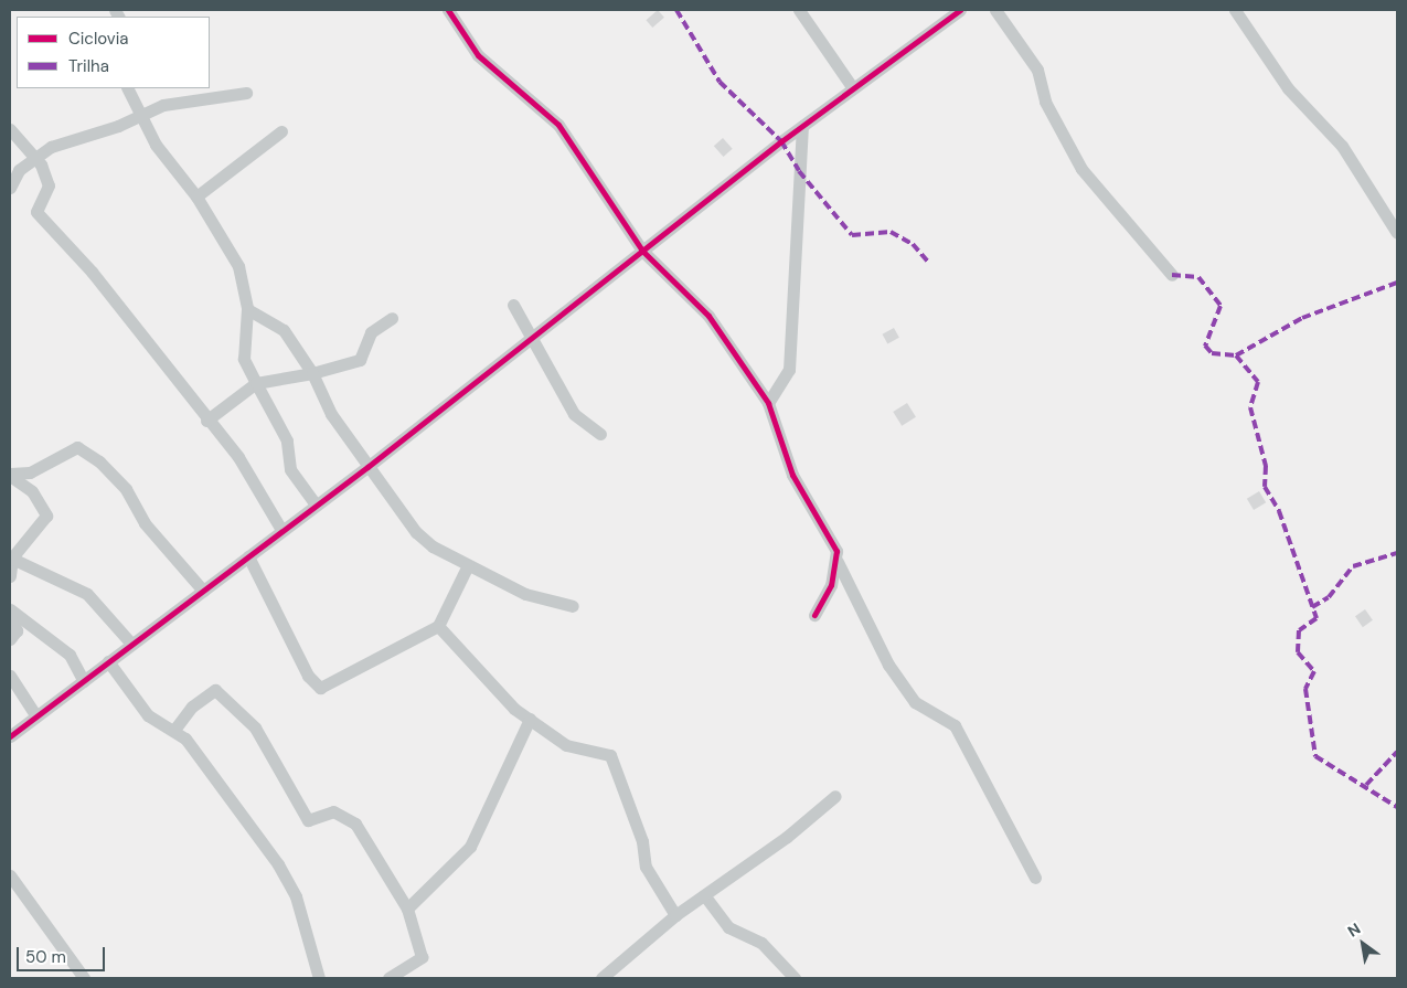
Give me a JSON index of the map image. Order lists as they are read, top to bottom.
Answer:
{
  "legend": ["Ciclovia", "Trilha"],
  "scale_bar": "50 m",
  "north": "top left"
}
